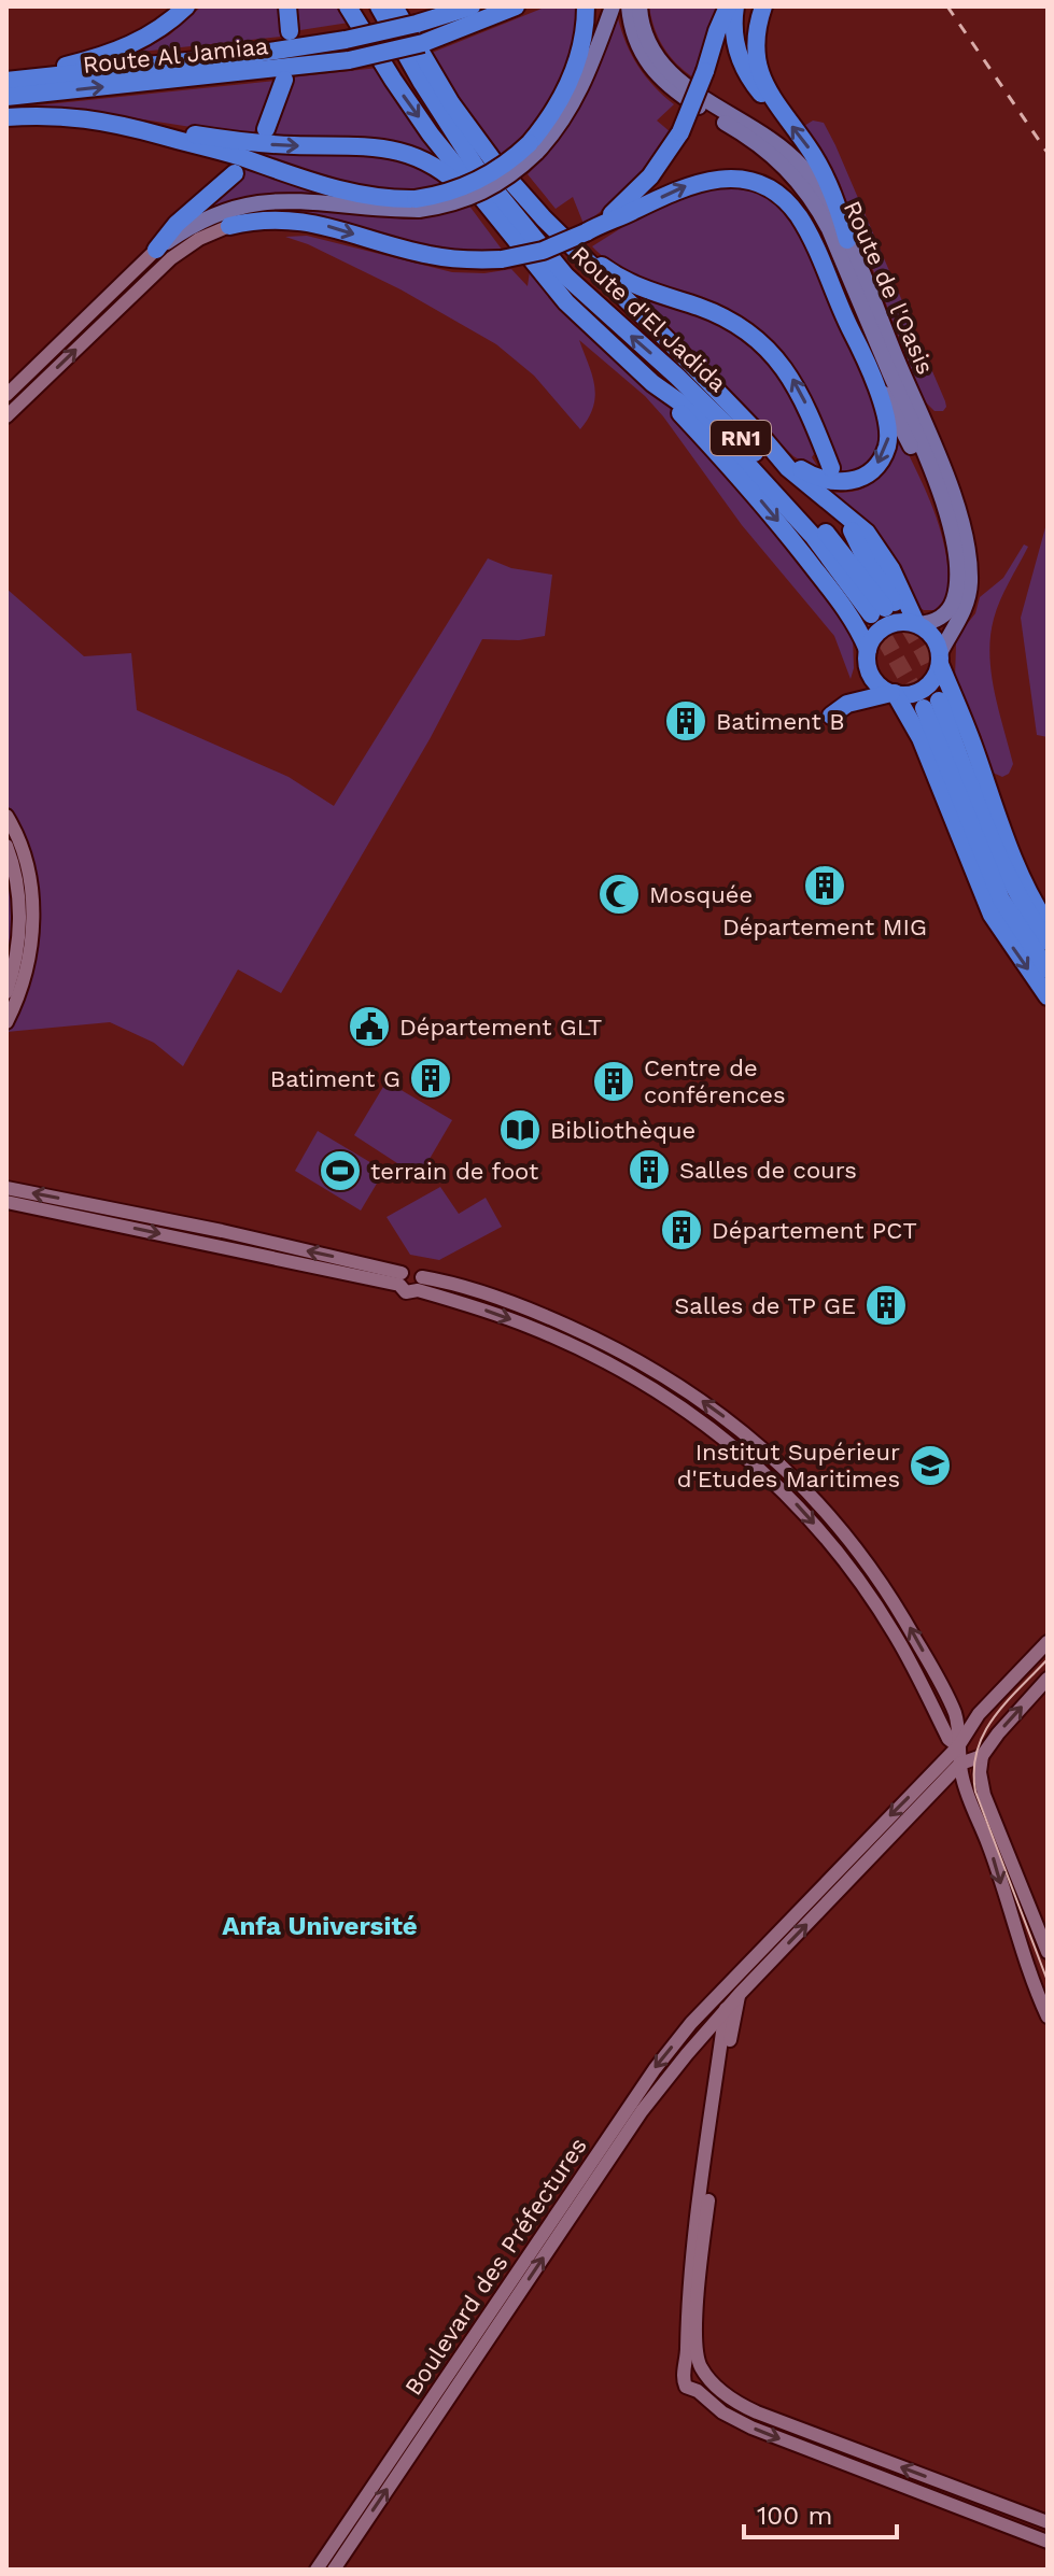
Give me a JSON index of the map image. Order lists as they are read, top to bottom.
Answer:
{
  "streets": {
    "highway": ["Route Al Jamiaa", "Route d'El Jadida", "RN1"],
    "main road": ["Route de l'Oasis"],
    "street": ["Boulevard des Préfectures"]
  },
  "crossings": [
    ["Route d'El Jadida", "RN1"]
  ],
  "districts": ["Anfa Université"],
  "places": {
    "building": [
      "Batiment B",
      "Département MIG",
      "Batiment G",
      "Centre de conférences",
      "Salles de cours",
      "Département PCT",
      "Salles de TP GE"
    ],
    "mosque": ["Mosquée"],
    "public building": ["Département GLT"],
    "library": ["Bibliothèque"],
    "sports": ["terrain de foot"],
    "school or university": ["Institut Supérieur d'Etudes Maritimes"]
  },
  "scale_bar": "100 m"
}
